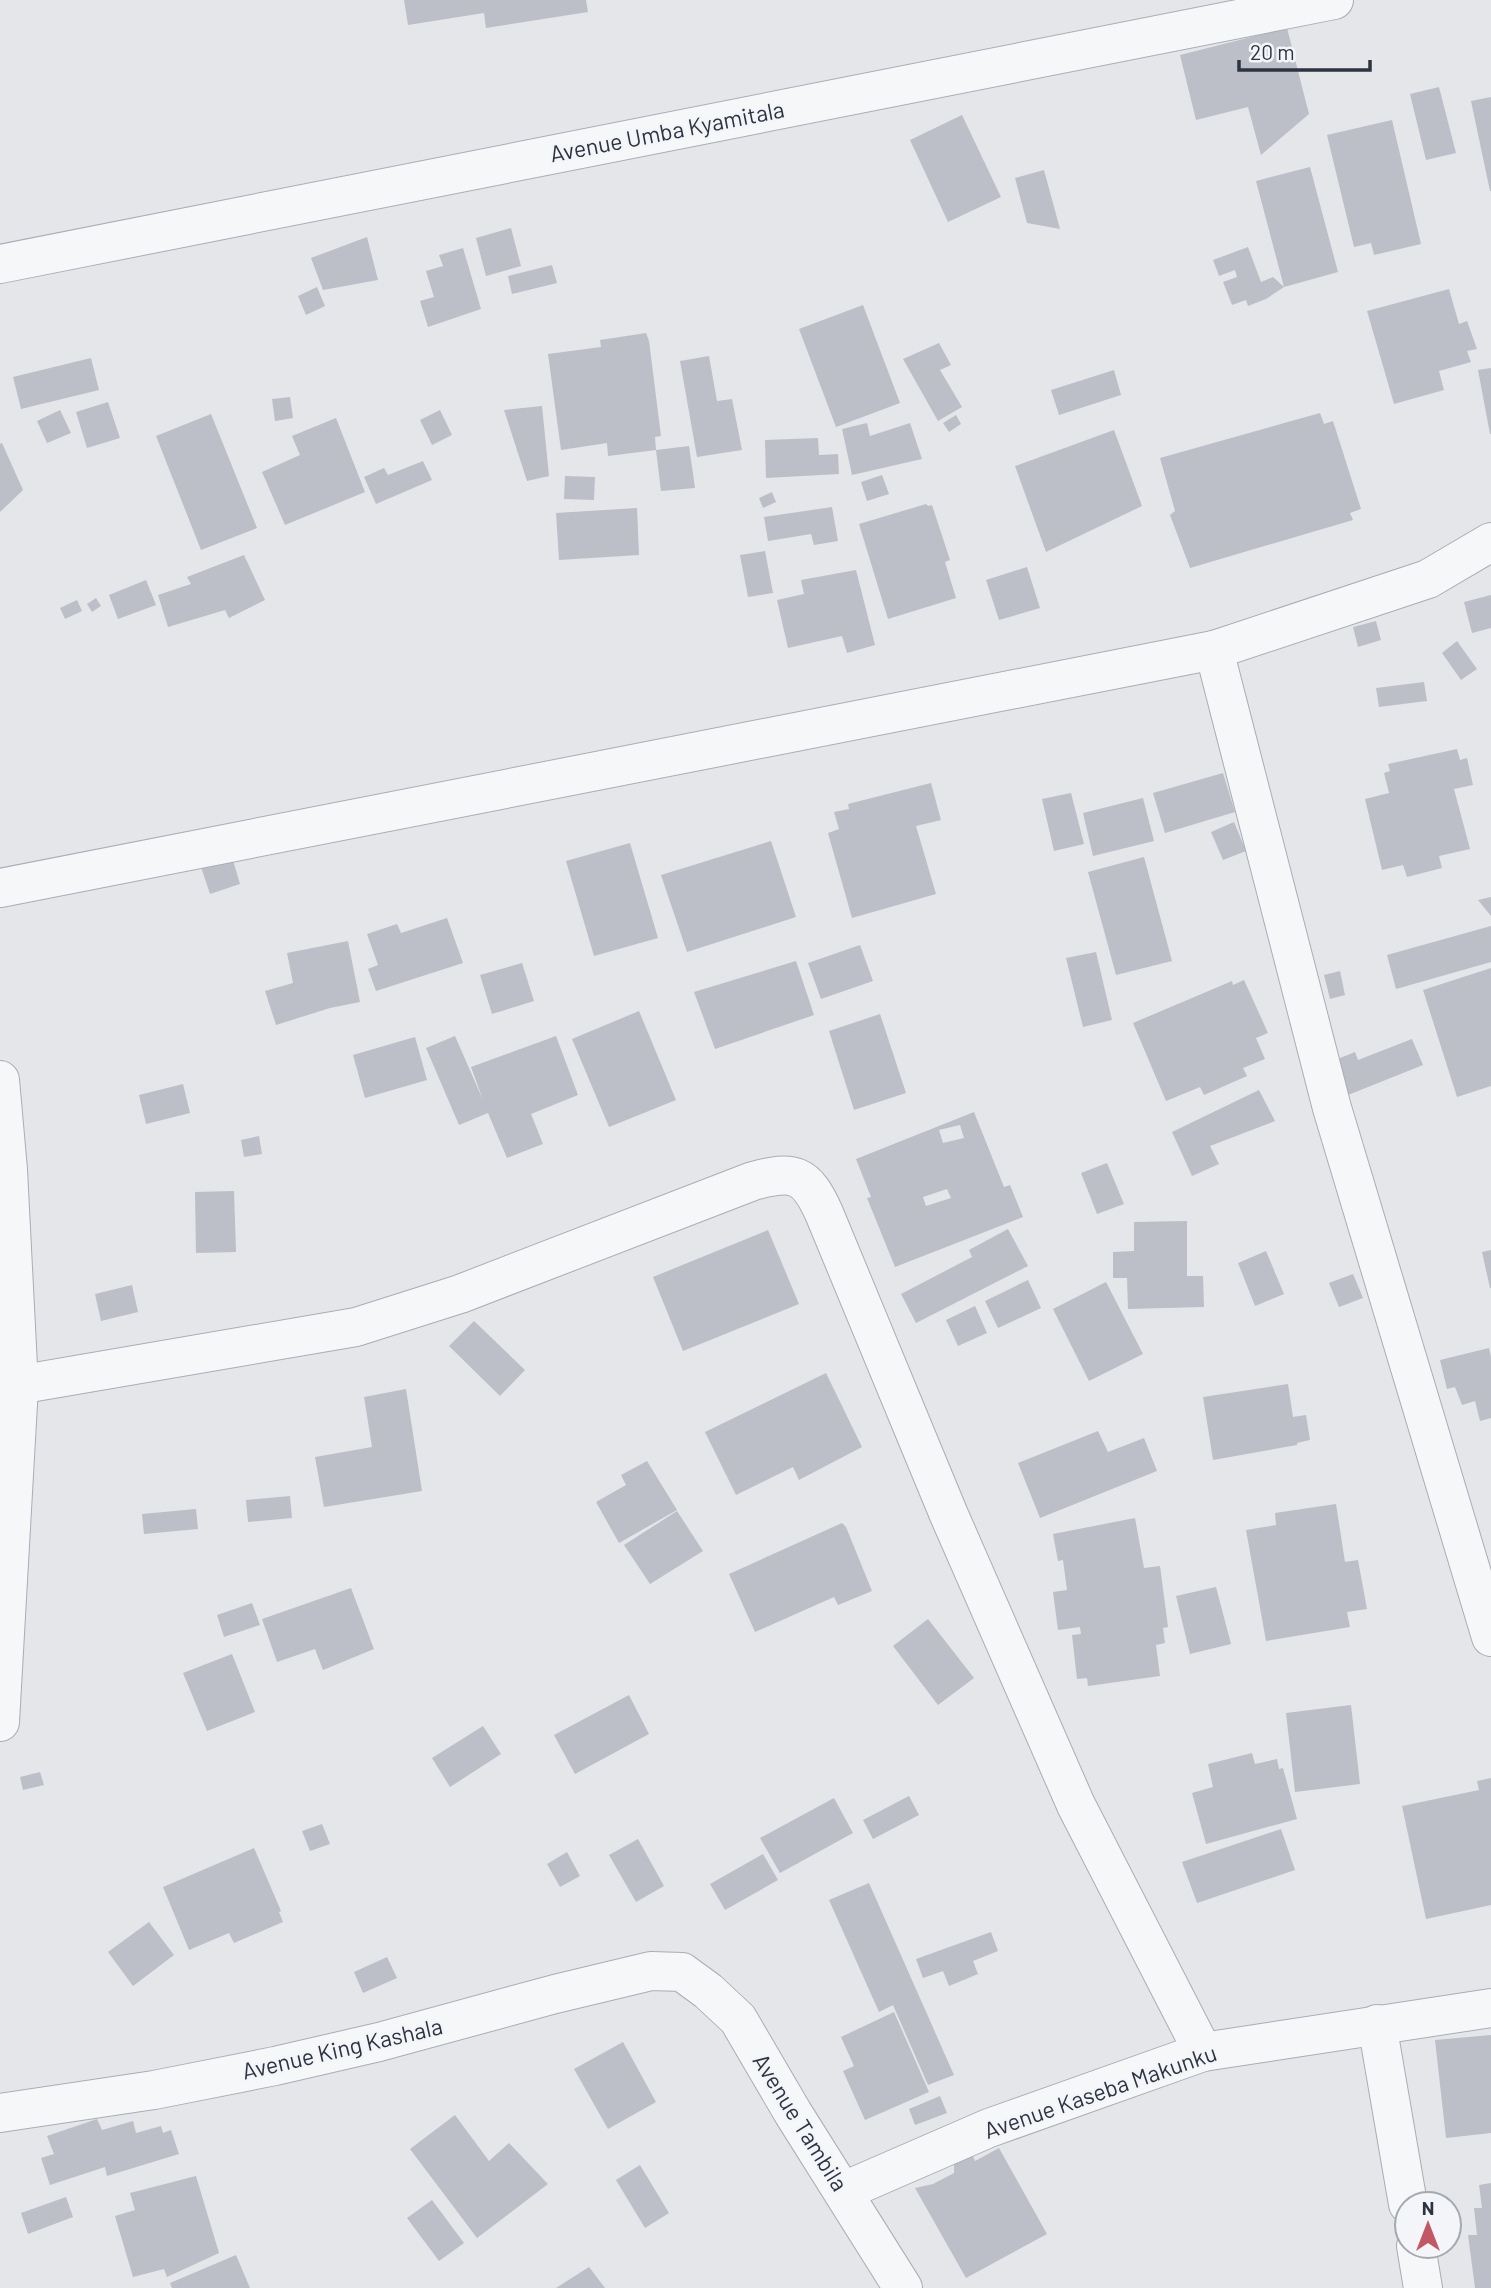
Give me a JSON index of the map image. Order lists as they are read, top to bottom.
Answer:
{
  "streets": {
    "street": [
      "Avenue Umba Kyamitala",
      "Avenue King Kashala",
      "Avenue Kaseba Makunku",
      "Avenue Tambila"
    ]
  },
  "crossings": [
    ["Avenue King Kashala", "Avenue Tambila"],
    ["Avenue Kaseba Makunku", "Avenue Tambila"]
  ],
  "scale_bar": "20 m",
  "north": "top"
}
